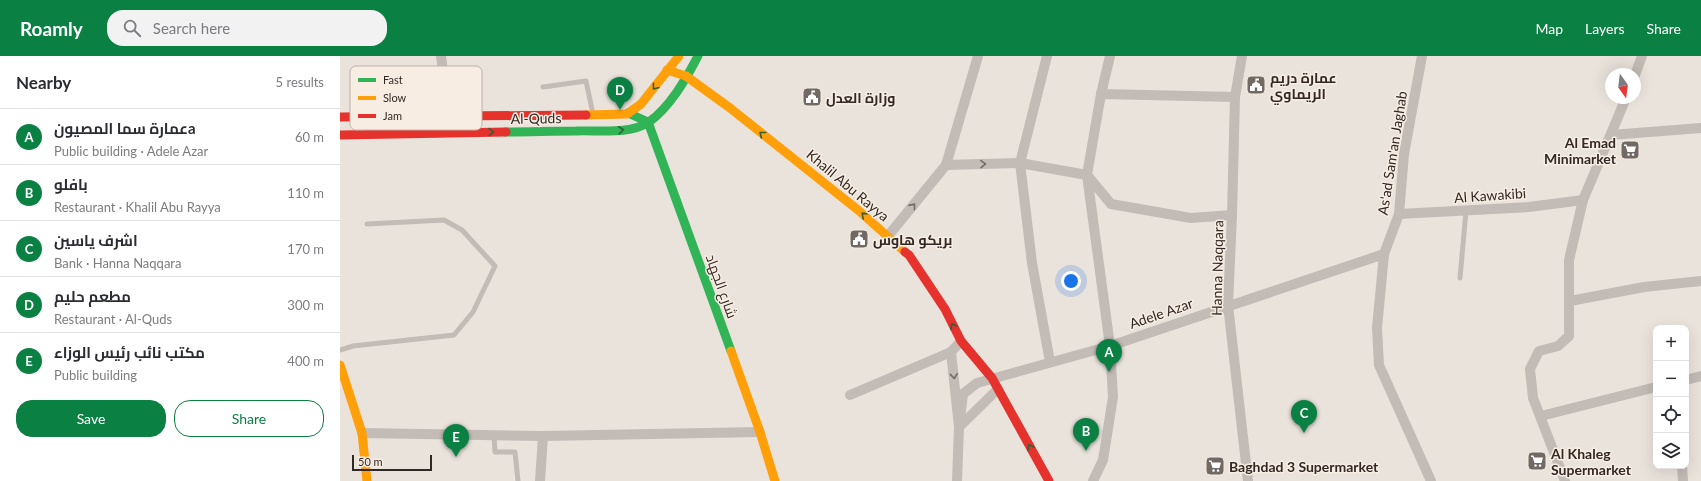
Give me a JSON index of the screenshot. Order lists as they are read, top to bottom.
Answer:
{
  "streets": {
    "street": [
      "Al-Quds",
      "As'ad Sam'an Jaghab",
      "Khalil Abu Rayya",
      "Al Kawakibi",
      "Hanna Naqqara",
      "شارع الجهاد",
      "Adele Azar"
    ]
  },
  "crossings": [
    ["Al-Quds", "Khalil Abu Rayya"],
    ["Al-Quds", "شارع الجهاد"],
    ["As'ad Sam'an Jaghab", "Al Kawakibi"],
    ["As'ad Sam'an Jaghab", "Adele Azar"],
    ["Khalil Abu Rayya", "Adele Azar"],
    ["Hanna Naqqara", "Adele Azar"]
  ],
  "one_way": ["Khalil Abu Rayya"],
  "places": {
    "public building": ["عمارة دريم الريماوي", "وزارة العدل", "بريكو هاوس"],
    "supermarket": ["Al Emad Minimarket", "Al Khaleg Supermarket", "Baghdad 3 Supermarket"]
  },
  "legend": ["Fast", "Slow", "Jam"],
  "scale_bar": "50 m",
  "north": "bottom",
  "page": {
    "header": "Roamly",
    "search": "Search here",
    "nav": ["Map", "Layers", "Share"],
    "heading": ["Nearby", "5 results"],
    "pins": [
      "D",
      "A",
      "C",
      "B",
      "E"
    ],
    "list": [
      {
        "mark": "A",
        "name": "عمارة سما المصيونa",
        "note": "Public building · Adele Azar",
        "value": "60 m"
      },
      {
        "mark": "B",
        "name": "بافلو",
        "note": "Restaurant · Khalil Abu Rayya",
        "value": "110 m"
      },
      {
        "mark": "C",
        "name": "اشرف ياسين",
        "note": "Bank · Hanna Naqqara",
        "value": "170 m"
      },
      {
        "mark": "D",
        "name": "مطعم حليم",
        "note": "Restaurant · Al-Quds",
        "value": "300 m"
      },
      {
        "mark": "E",
        "name": "مكتب نائب رئيس الوزاء",
        "note": "Public building",
        "value": "400 m"
      }
    ],
    "map_buttons": ["+", "−"],
    "buttons": ["Save", "Share"],
    "scale": "50 m"
  }
}
